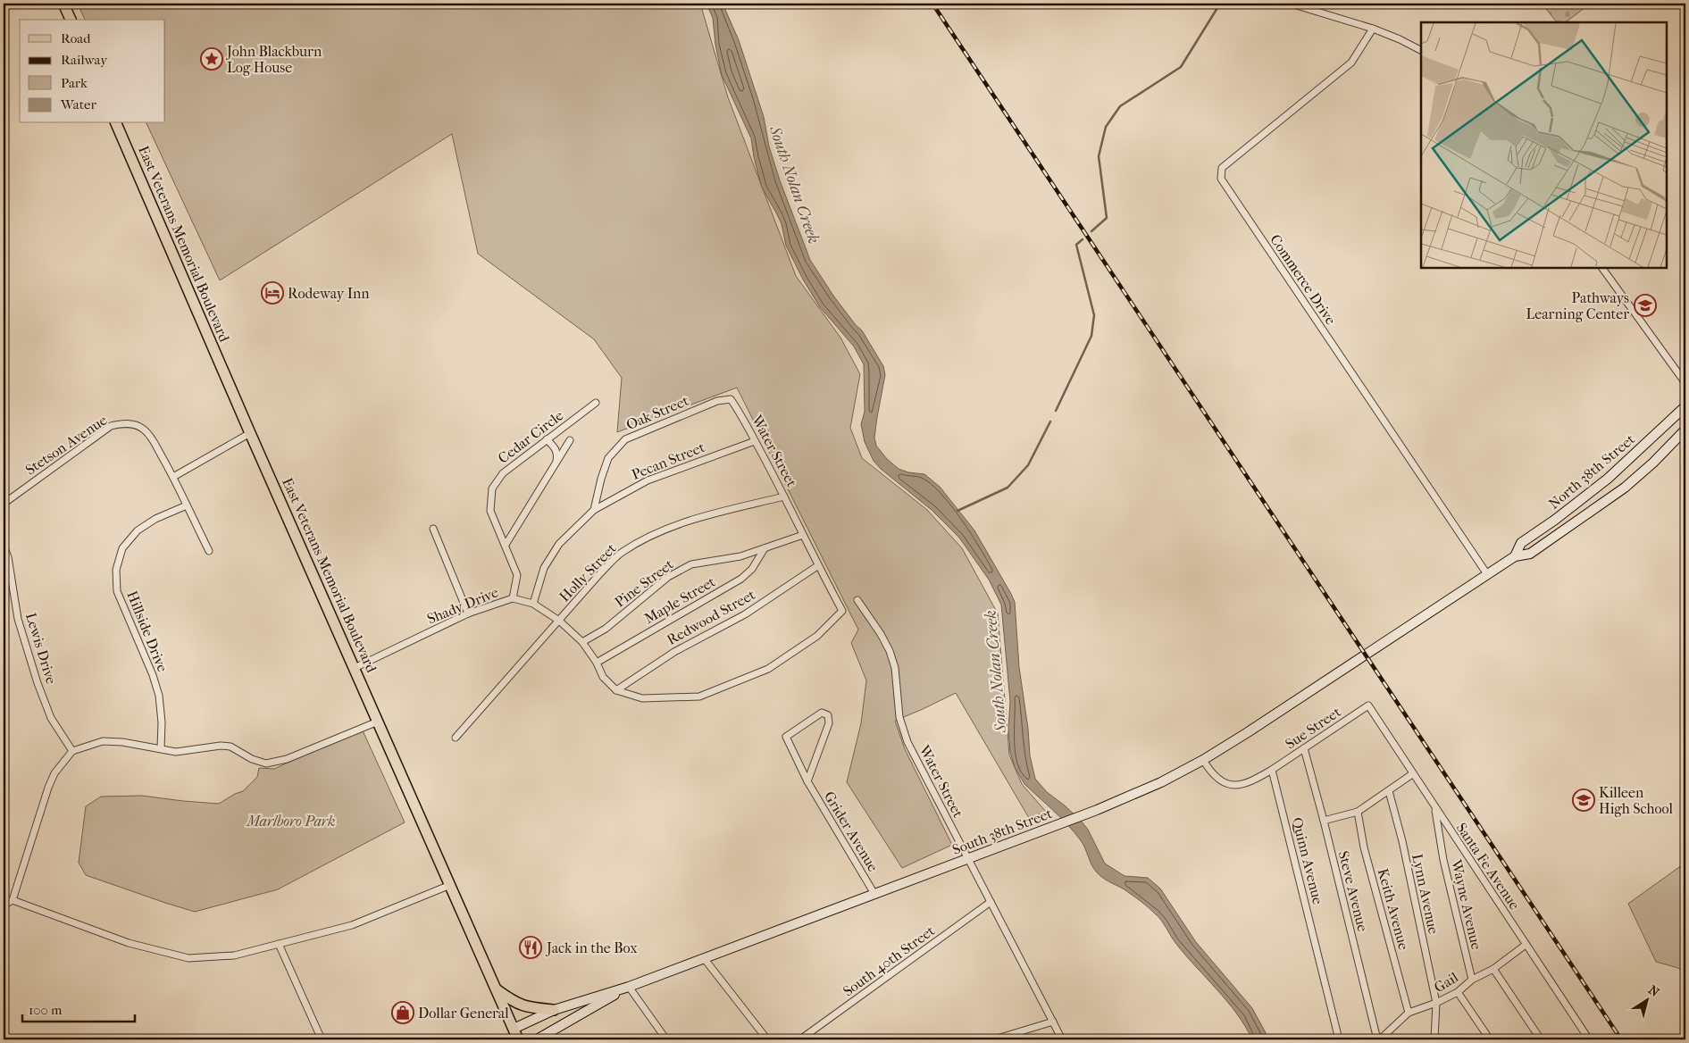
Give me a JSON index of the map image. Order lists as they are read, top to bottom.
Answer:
{
  "streets": {
    "main road": ["East Veterans Memorial Boulevard", "North 38th Street", "South 38th Street"],
    "street": [
      "Commerce Drive",
      "Oak Street",
      "Cedar Circle",
      "Stetson Avenue",
      "Water Street",
      "Pecan Street",
      "Holly Street",
      "Pine Street",
      "Maple Street",
      "Shady Drive",
      "Redwood Street",
      "Hillside Drive",
      "Lewis Drive",
      "Sue Street",
      "Grider Avenue",
      "Quinn Avenue",
      "Santa Fe Avenue",
      "Steve Avenue",
      "Lynn Avenue",
      "Wayne Avenue",
      "Keith Avenue",
      "South 40th Street",
      "Gail"
    ]
  },
  "crossings": [
    ["East Veterans Memorial Boulevard", "Shady Drive"],
    ["East Veterans Memorial Boulevard", "South 38th Street"],
    ["Commerce Drive", "North 38th Street"],
    ["Oak Street", "Water Street"],
    ["Oak Street", "Pecan Street"],
    ["Cedar Circle", "Shady Drive"],
    ["Stetson Avenue", "Hillside Drive"],
    ["Water Street", "Pecan Street"],
    ["Water Street", "Holly Street"],
    ["Water Street", "Pine Street"],
    ["Water Street", "Shady Drive"],
    ["Water Street", "Redwood Street"],
    ["Water Street", "South 38th Street"],
    ["Water Street", "South 40th Street"],
    ["North 38th Street", "South 38th Street"],
    ["Holly Street", "Shady Drive"],
    ["Pine Street", "Maple Street"],
    ["Pine Street", "Shady Drive"],
    ["Maple Street", "Shady Drive"],
    ["Shady Drive", "Redwood Street"],
    ["Sue Street", "Quinn Avenue"],
    ["Sue Street", "Santa Fe Avenue"],
    ["Sue Street", "Steve Avenue"],
    ["Grider Avenue", "South 38th Street"],
    ["Santa Fe Avenue", "Wayne Avenue"],
    ["Santa Fe Avenue", "Gail"],
    ["Steve Avenue", "Gail"],
    ["Lynn Avenue", "Gail"],
    ["Wayne Avenue", "Gail"],
    ["Keith Avenue", "Gail"]
  ],
  "water": ["South Nolan Creek"],
  "parks": ["Marlboro Park"],
  "places": {
    "place": ["John Blackburn Log House"],
    "hotel": ["Rodeway Inn"],
    "school or university": ["Pathways Learning Center", "Killeen High School"],
    "restaurant": ["Jack in the Box"],
    "shop": ["Dollar General"]
  },
  "legend": [
    "Road",
    "Railway",
    "Park",
    "Water"
  ],
  "scale_bar": "100 m",
  "north": "top right"
}
